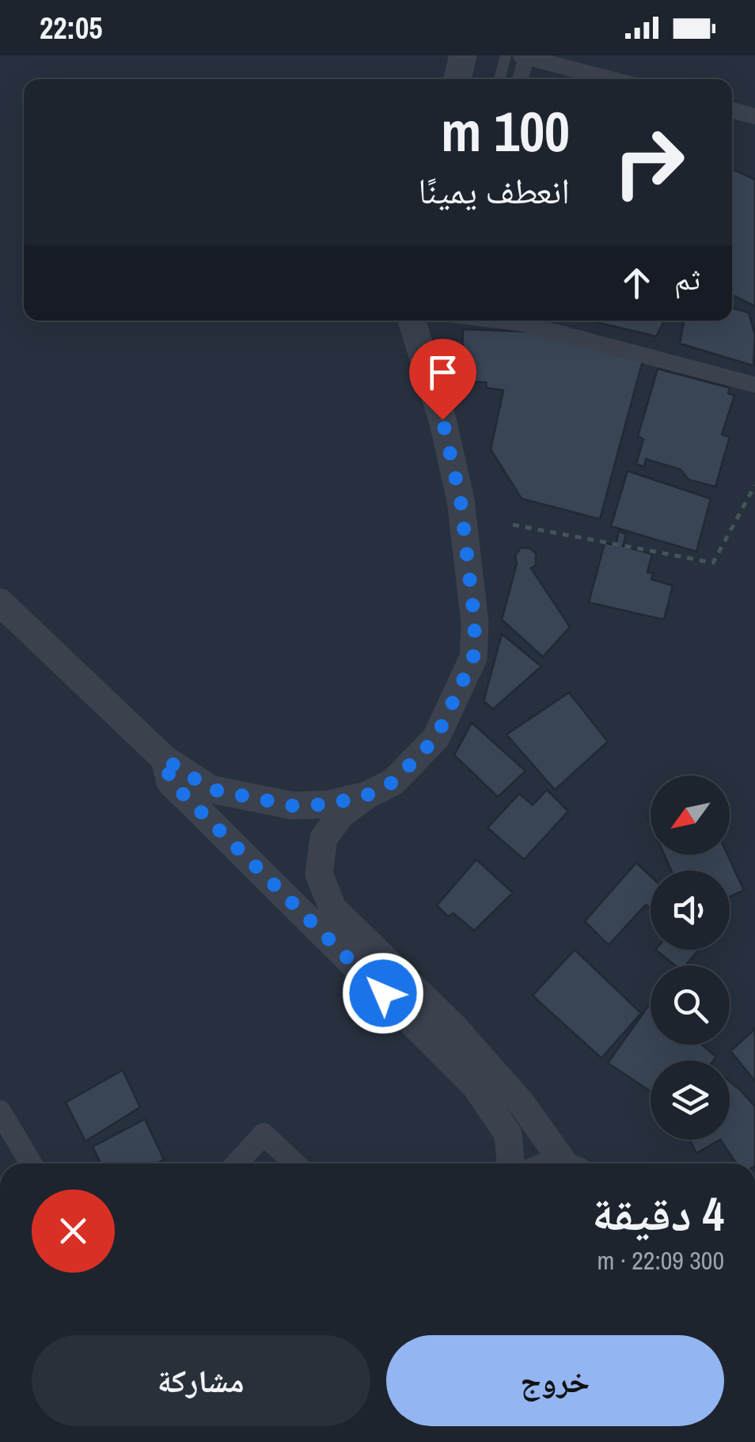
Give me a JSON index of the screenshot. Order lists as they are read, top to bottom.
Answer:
{
  "north": "bottom left",
  "page": {
    "status": "22:05",
    "turn": ["100 m", "انعطف يمينًا"],
    "then": "ثم",
    "heading": ["4 دقيقة", "300 m · 22:09"],
    "buttons": ["خروج", "مشاركة"]
  }
}
